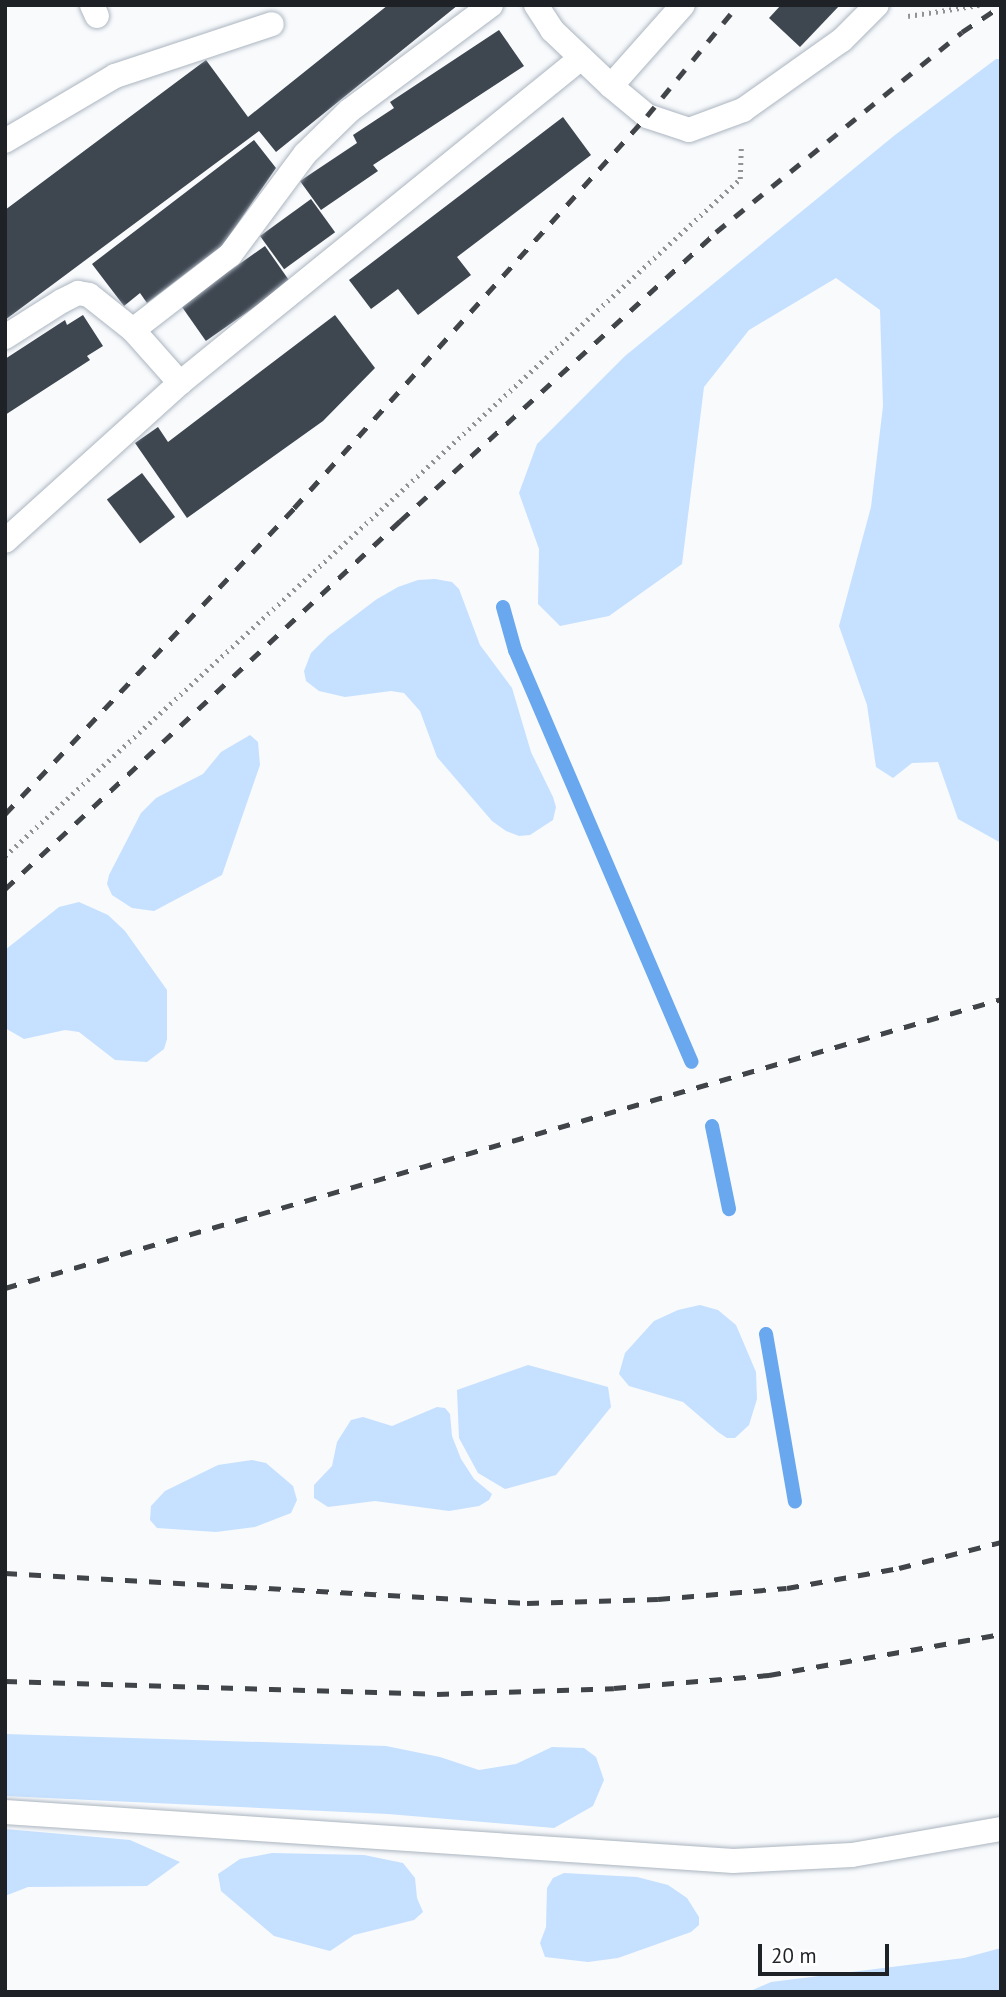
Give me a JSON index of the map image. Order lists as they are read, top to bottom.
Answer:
{
  "scale_bar": "20 m"
}
